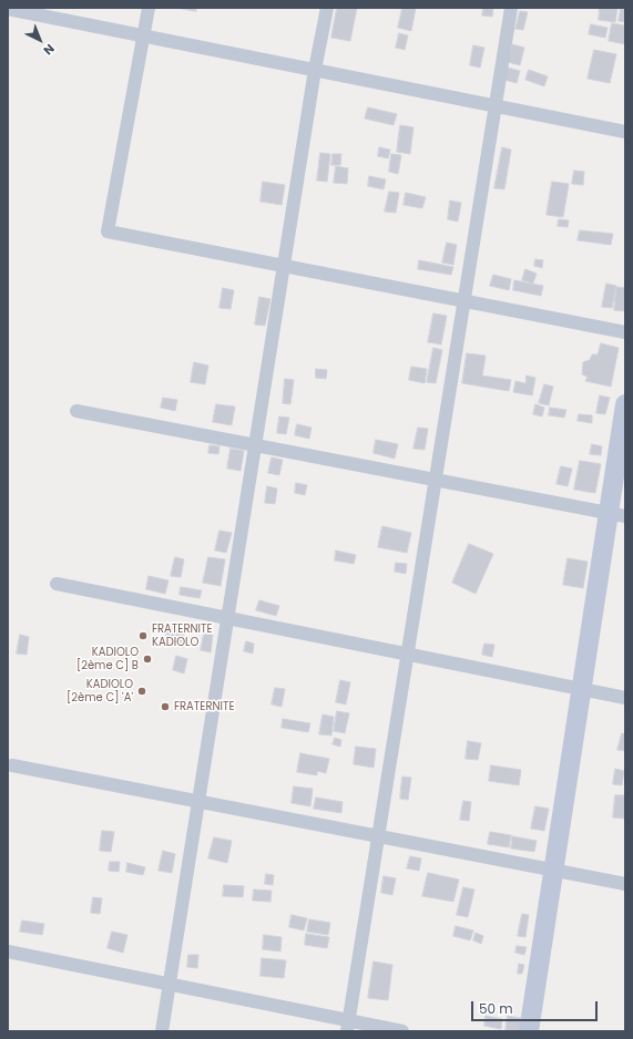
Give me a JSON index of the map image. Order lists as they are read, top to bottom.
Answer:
{
  "places": [
    "FRATERNITE KADIOLO",
    "KADIOLO [2ème C] B",
    "KADIOLO [2ème C] 'A'",
    "FRATERNITE"
  ],
  "scale_bar": "50 m",
  "north": "bottom right"
}
